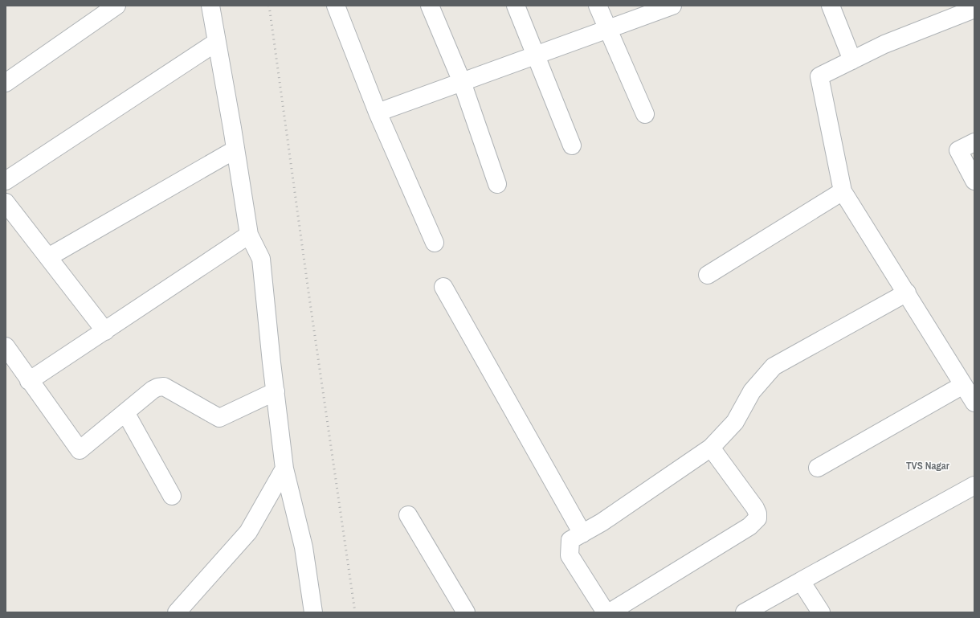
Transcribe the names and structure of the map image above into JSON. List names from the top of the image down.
{
  "districts": ["TVS Nagar"]
}
